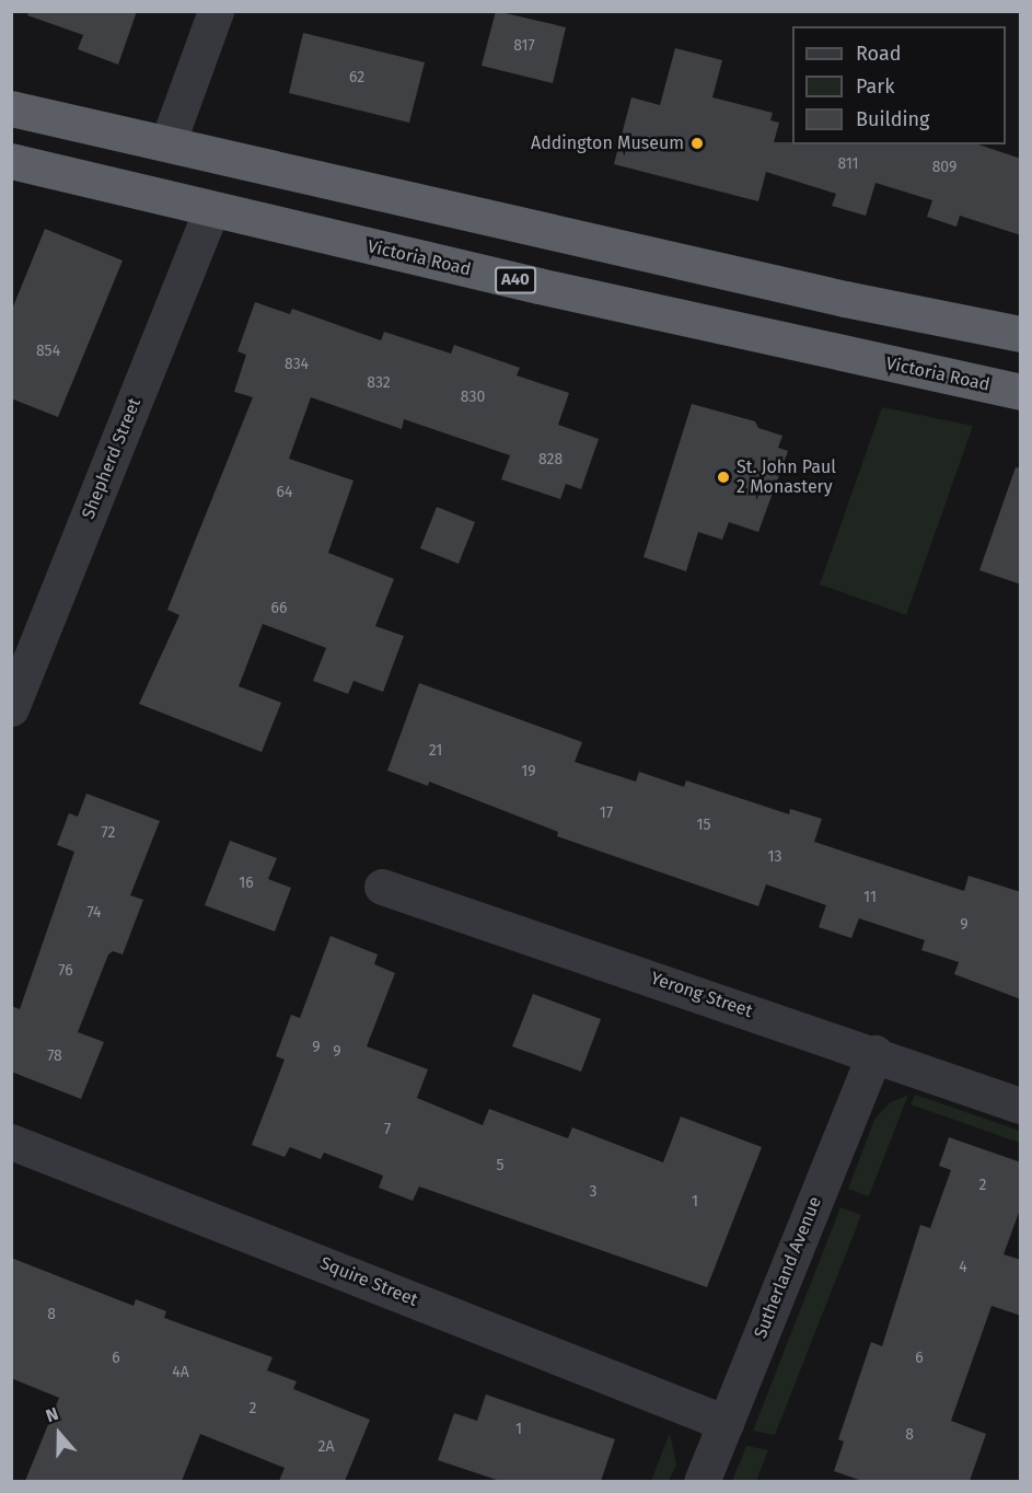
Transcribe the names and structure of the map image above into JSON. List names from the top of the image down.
{
  "streets": {
    "highway": ["Victoria Road", "A40"],
    "street": [
      "Shepherd Street",
      "Yerong Street",
      "Sutherland Avenue",
      "Squire Street"
    ]
  },
  "crossings": [
    ["Victoria Road", "Shepherd Street"],
    ["Yerong Street", "Sutherland Avenue"],
    ["Sutherland Avenue", "Squire Street"]
  ],
  "places": ["Addington Museum", "St. John Paul 2 Monastery"],
  "house_numbers": [
    "817",
    "62",
    "811",
    "809",
    "854",
    "834",
    "832",
    "830",
    "828",
    "64",
    "66",
    "21",
    "19",
    "17",
    "15",
    "72",
    "13",
    "16",
    "11",
    "74",
    "9",
    "76",
    "9",
    "9",
    "78",
    "7",
    "5",
    "2",
    "3",
    "1",
    "4",
    "8",
    "6",
    "6",
    "4A",
    "2",
    "1",
    "8",
    "2A"
  ],
  "legend": ["Road", "Park", "Building"],
  "north": "top"
}
